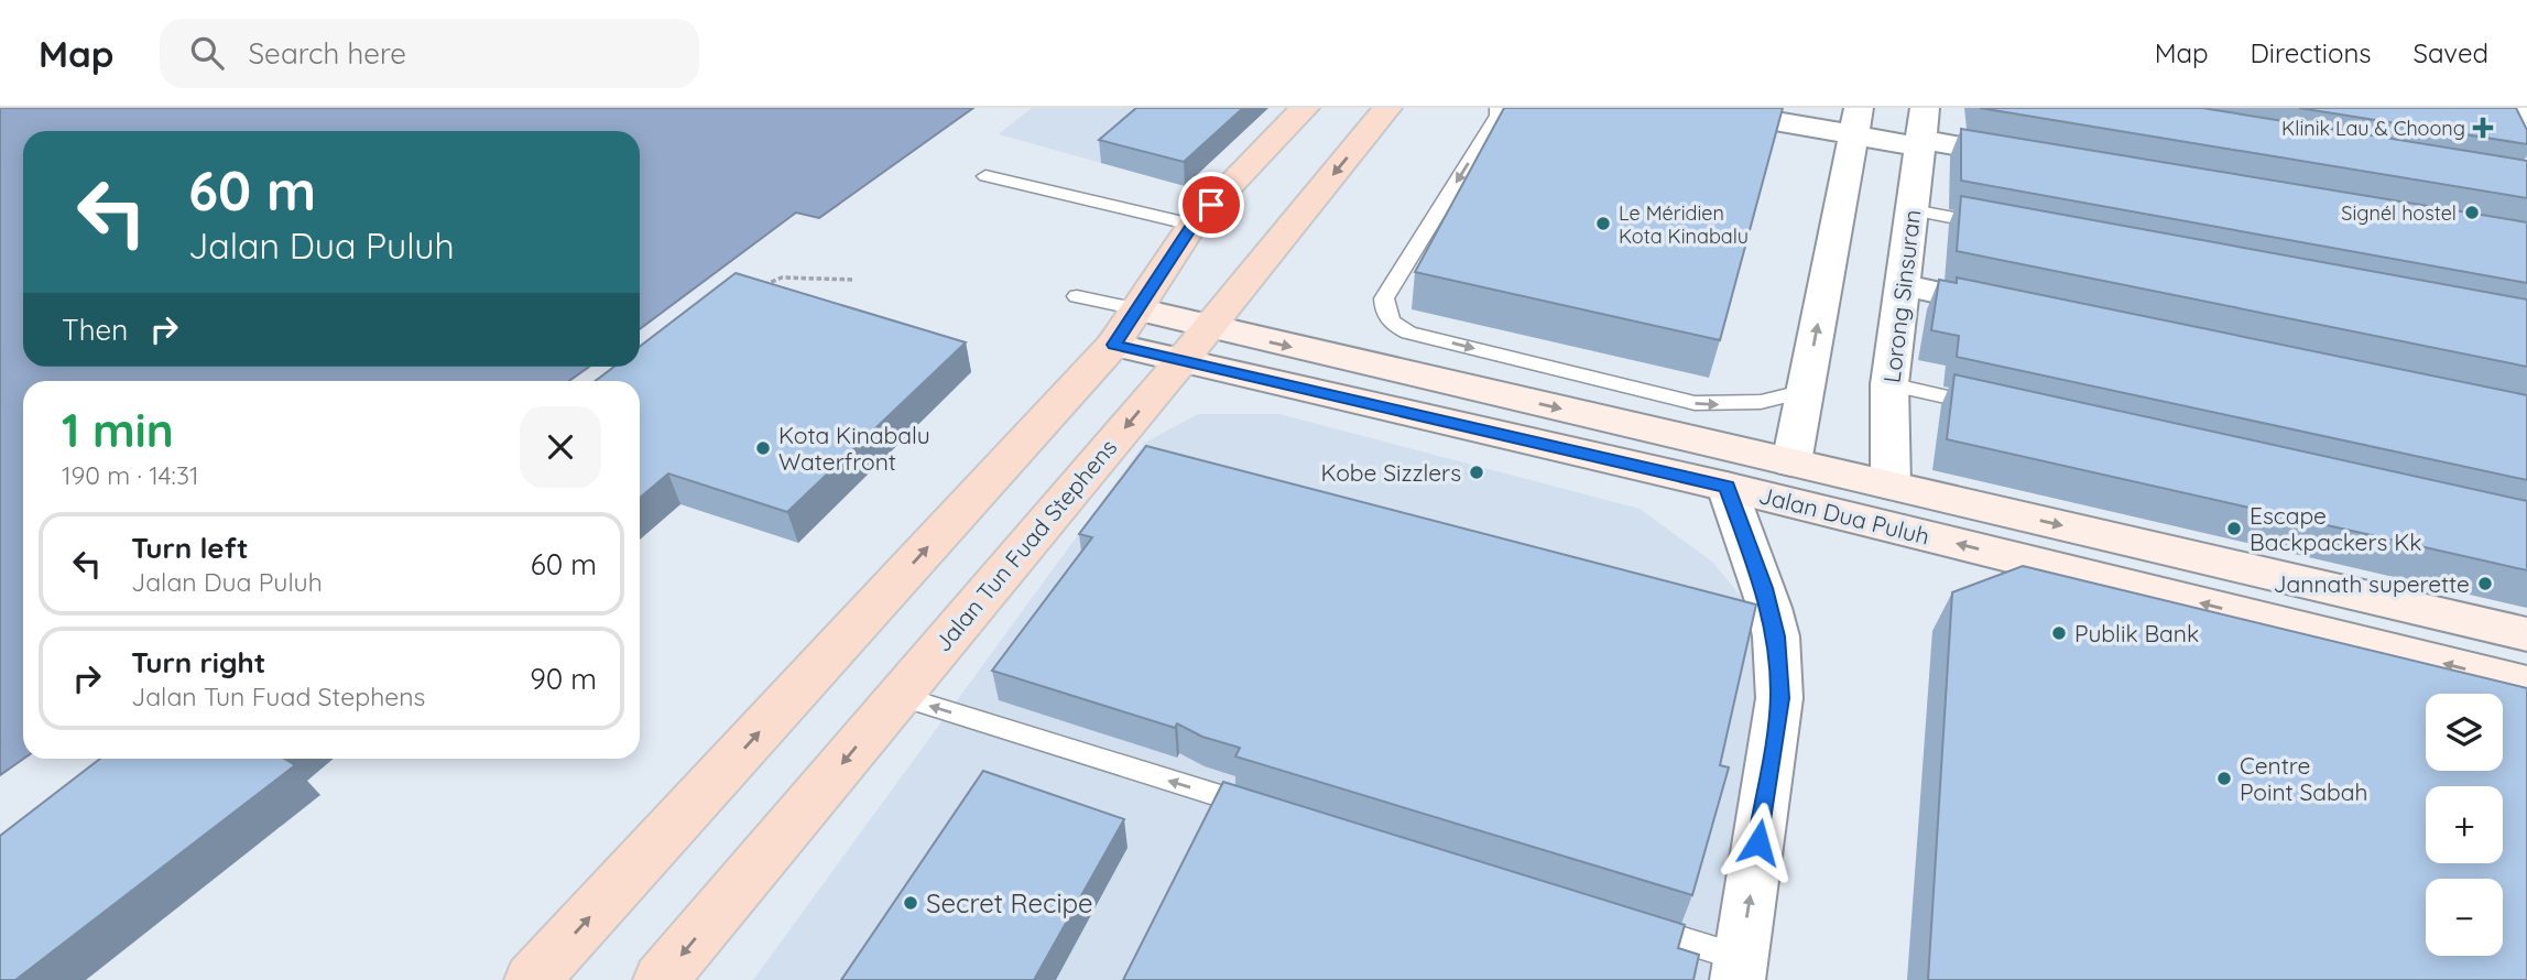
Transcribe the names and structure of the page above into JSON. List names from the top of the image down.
{
  "streets": {
    "main road": ["Jalan Tun Fuad Stephens"],
    "street": ["Lorong Sinsuran", "Jalan Dua Puluh"]
  },
  "crossings": [
    ["Lorong Sinsuran", "Jalan Dua Puluh"],
    ["Jalan Dua Puluh", "Jalan Tun Fuad Stephens"]
  ],
  "places": {
    "health": ["Klinik Lau & Choong"],
    "other": [
      "Signél hostel",
      "Le Méridien Kota Kinabalu",
      "Kota Kinabalu Waterfront",
      "Kobe Sizzlers",
      "Escape Backpackers Kk",
      "Jannath superette",
      "Publik Bank",
      "Centre Point Sabah",
      "Secret Recipe"
    ]
  },
  "page": {
    "header": "Map",
    "search": "Search here",
    "nav": ["Map", "Directions", "Saved"],
    "turn": ["60 m", "Jalan Dua Puluh"],
    "then": "Then",
    "heading": ["1 min", "190 m · 14:31"],
    "list": [
      {
        "name": "Turn left",
        "note": "Jalan Dua Puluh",
        "value": "60 m"
      },
      {
        "name": "Turn right",
        "note": "Jalan Tun Fuad Stephens",
        "value": "90 m"
      }
    ],
    "map_buttons": ["+", "−"]
  }
}
